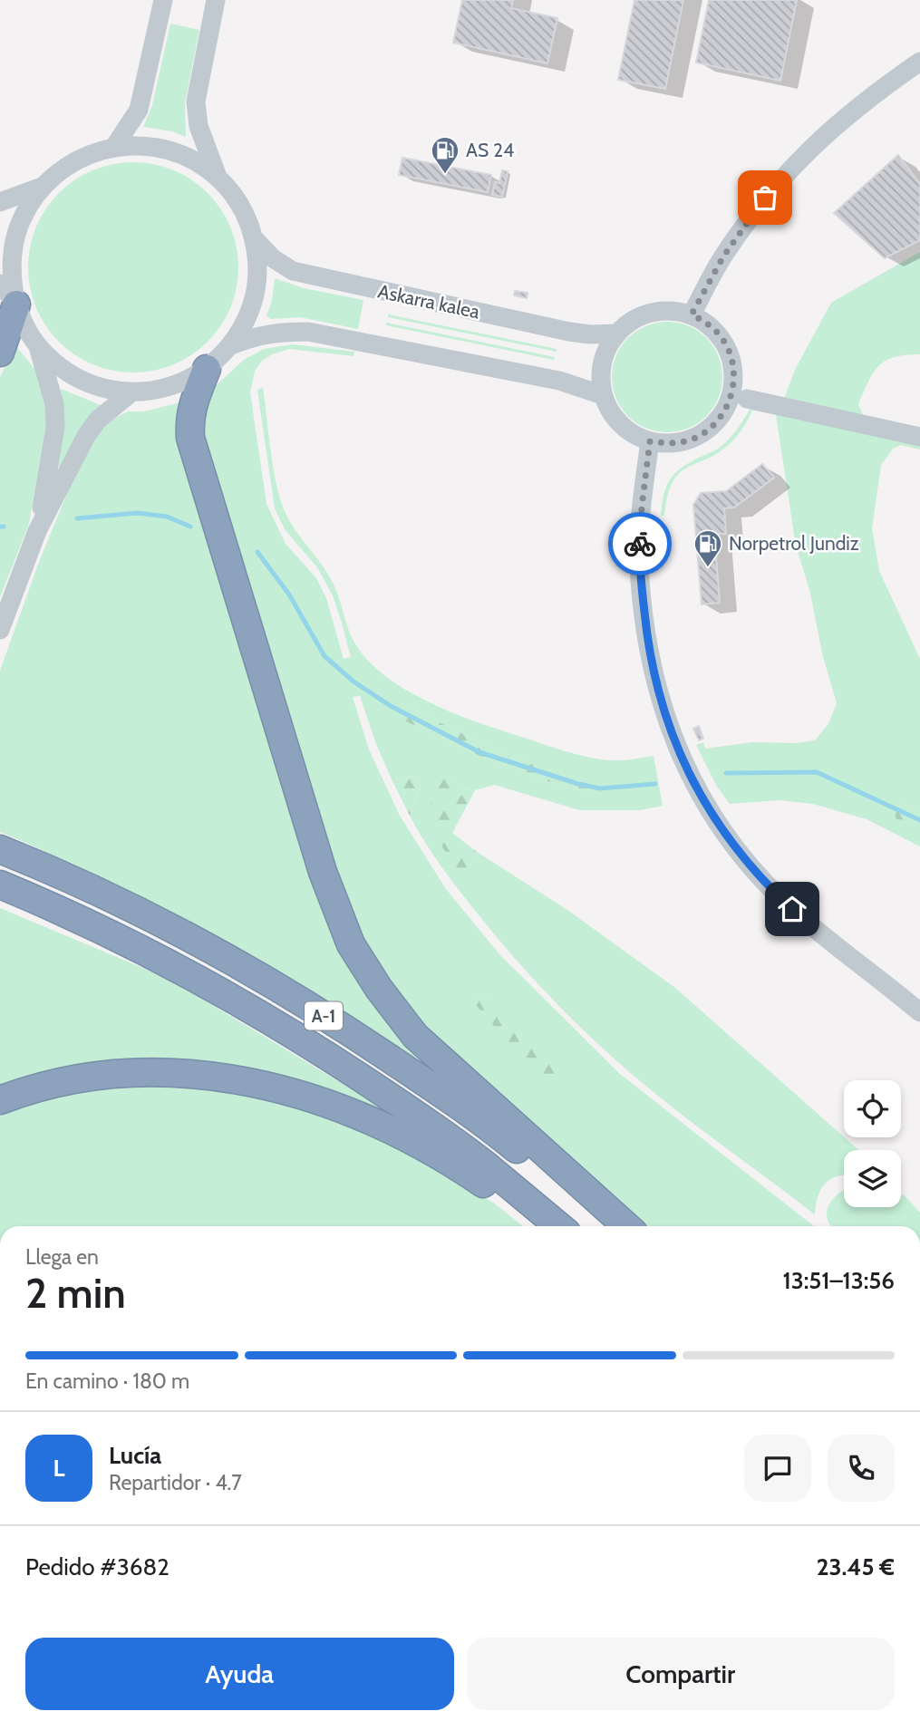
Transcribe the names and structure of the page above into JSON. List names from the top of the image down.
{
  "streets": {
    "highway": ["A-1"],
    "street": ["Askarra kalea"]
  },
  "places": {
    "fuel station": ["AS 24", "Norpetrol Jundiz"]
  },
  "page": {
    "heading": ["2 min", "Llega en", "13:51–13:56"],
    "panel": [
      "Lucía",
      "Repartidor · 4.7",
      "Pedido #3682",
      "23.45 €"
    ],
    "bar": "En camino · 180 m",
    "round": "L",
    "buttons": ["Ayuda", "Compartir"]
  }
}
